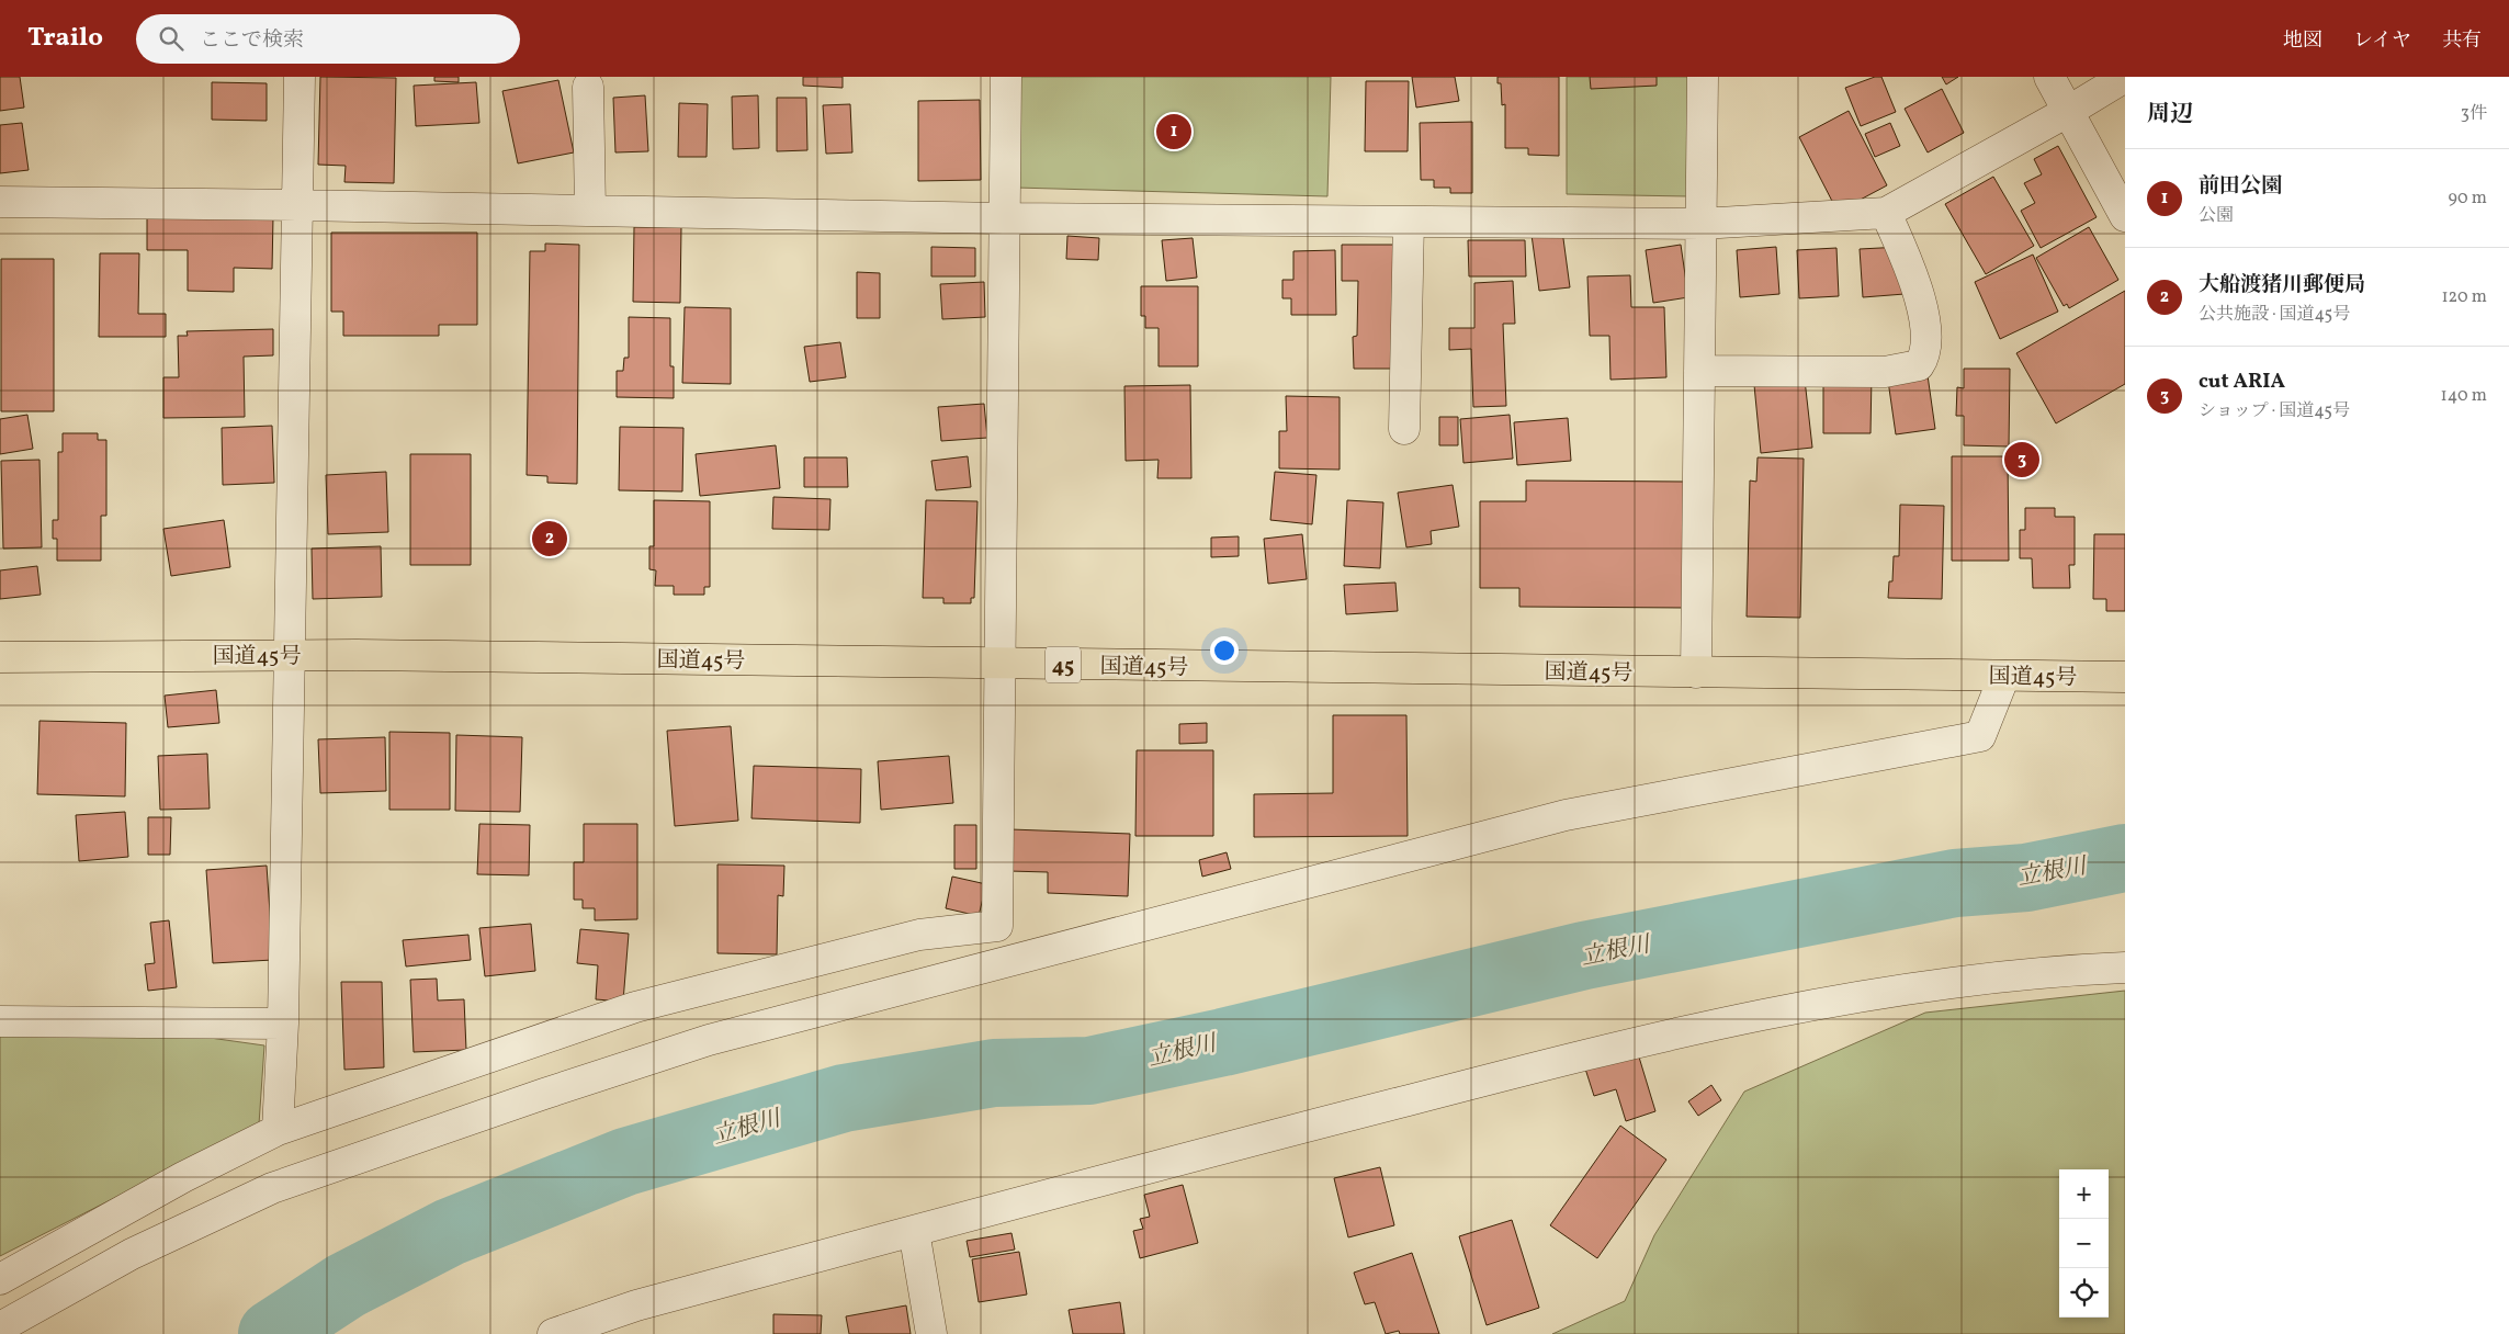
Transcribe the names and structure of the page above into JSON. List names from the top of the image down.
{
  "streets": {
    "highway": ["国道45号", "45"]
  },
  "water": ["立根川"],
  "page": {
    "header": "Trailo",
    "search": "ここで検索",
    "nav": ["地図", "レイヤ", "共有"],
    "heading": ["周辺", "3件"],
    "pins": ["1", "3", "2"],
    "list": [
      {
        "mark": "1",
        "name": "前田公園",
        "note": "公園",
        "value": "90 m"
      },
      {
        "mark": "2",
        "name": "大船渡猪川郵便局",
        "note": "公共施設 · 国道45号",
        "value": "120 m"
      },
      {
        "mark": "3",
        "name": "cut ARIA",
        "note": "ショップ · 国道45号",
        "value": "140 m"
      }
    ],
    "map_buttons": ["+", "−"]
  }
}
